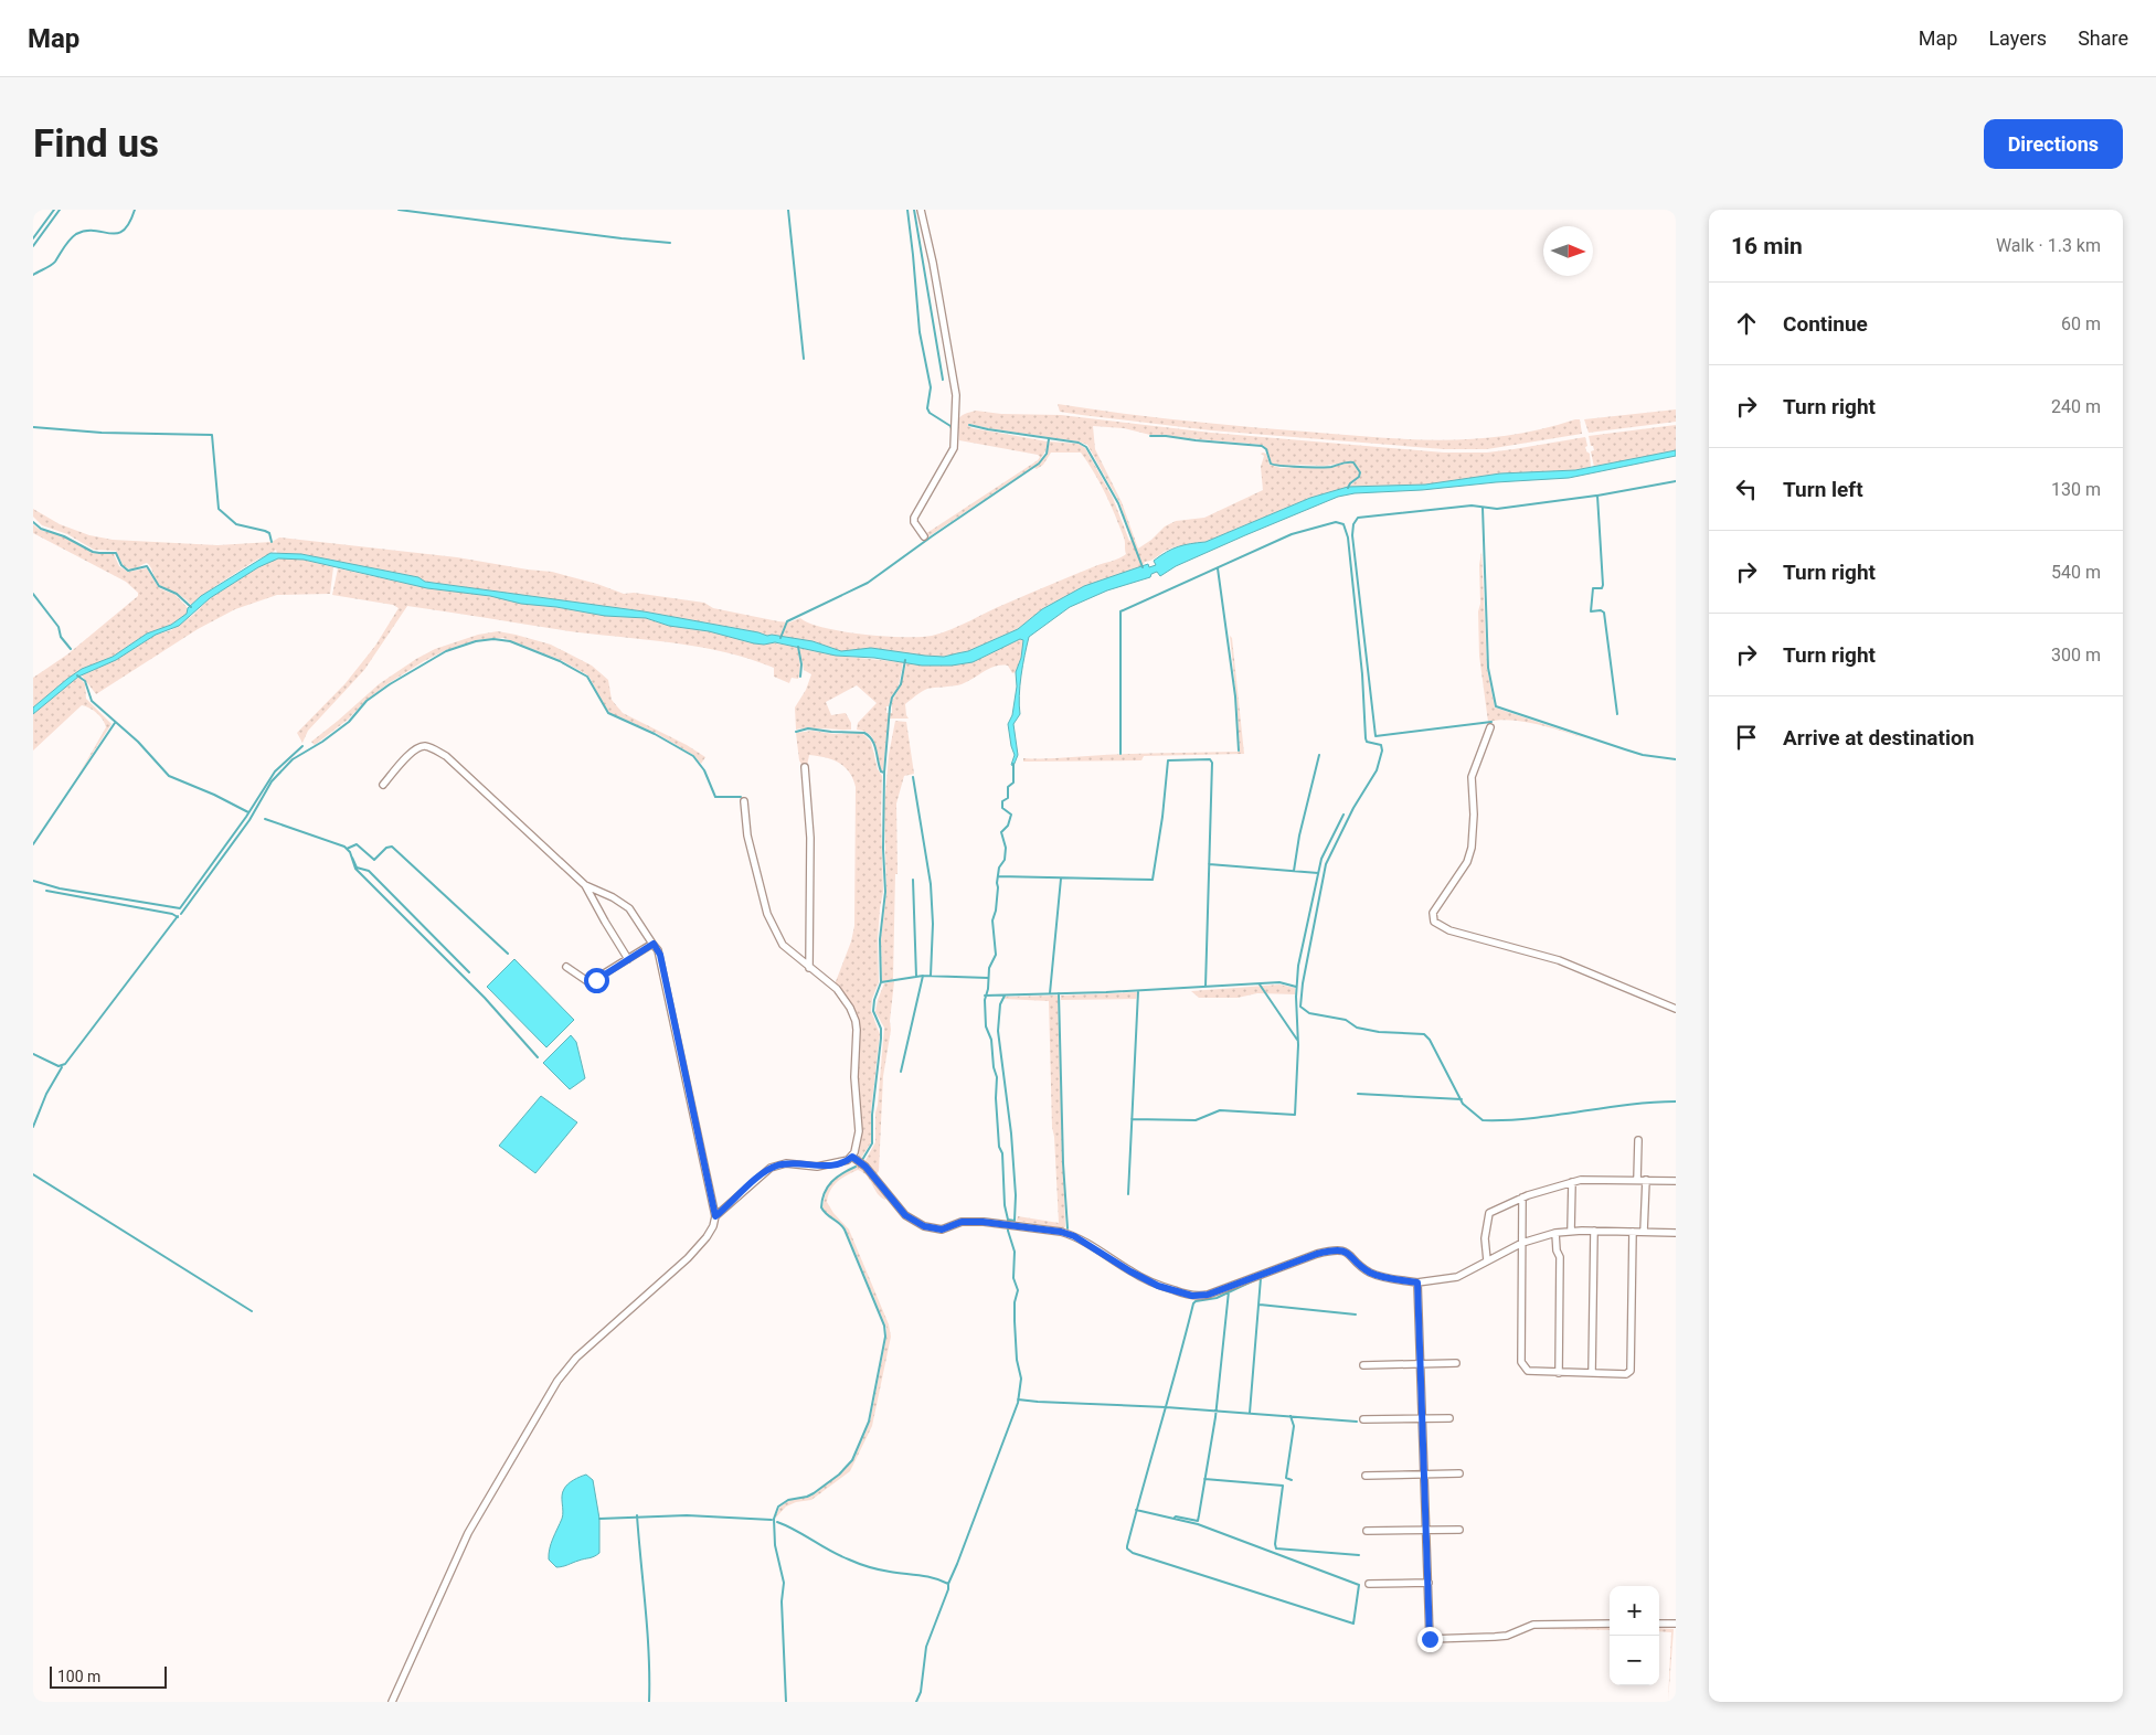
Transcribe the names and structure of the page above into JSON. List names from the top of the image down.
{
  "scale_bar": "100 m",
  "north": "right",
  "page": {
    "header": "Map",
    "nav": ["Map", "Layers", "Share"],
    "buttons": "Directions",
    "title": "Find us",
    "heading": ["16 min", "Walk · 1.3 km"],
    "list": [
      ["Continue", "60 m"],
      ["Turn right", "240 m"],
      ["Turn left", "130 m"],
      ["Turn right", "540 m"],
      ["Turn right", "300 m"],
      "Arrive at destination"
    ],
    "map_buttons": ["+", "−"],
    "scale": "100 m"
  }
}
